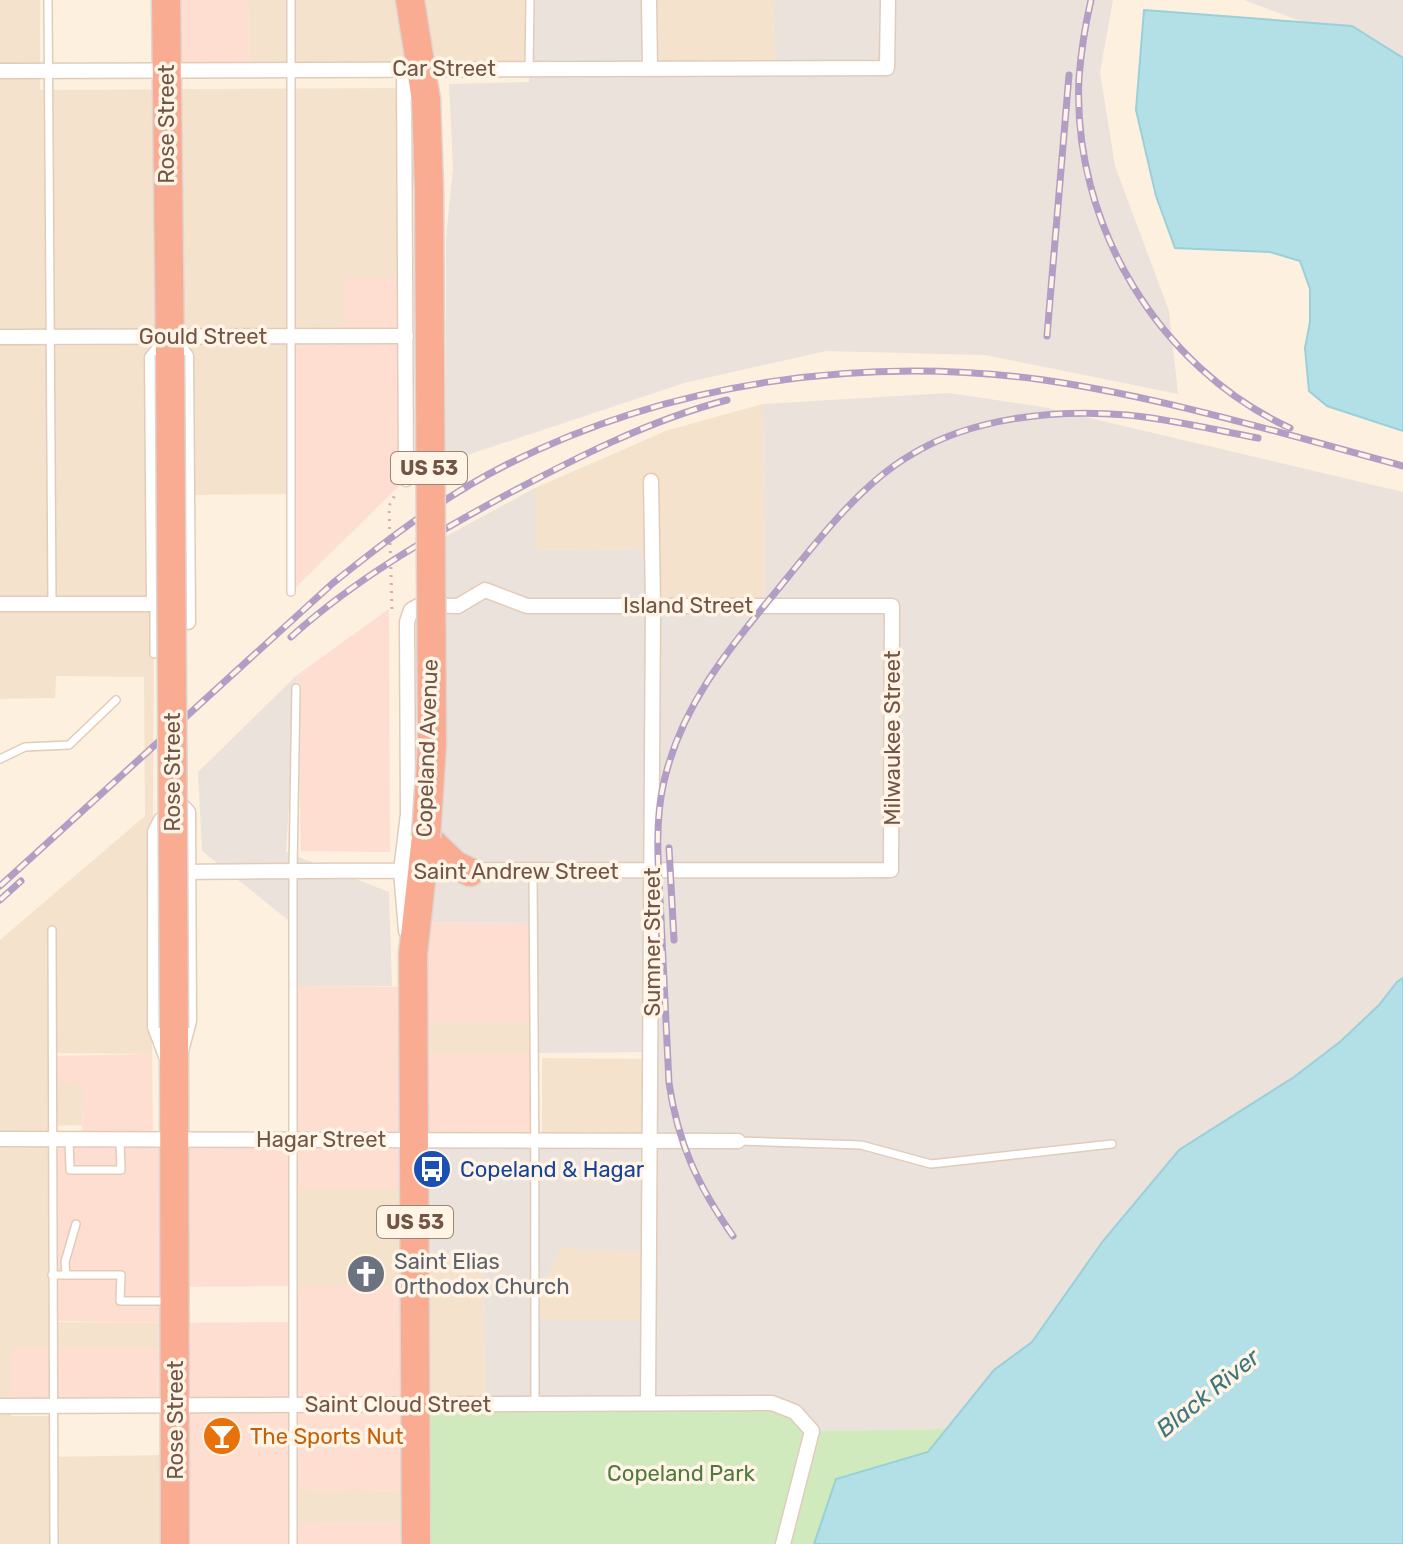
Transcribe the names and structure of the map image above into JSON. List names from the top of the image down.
{
  "streets": {
    "highway": ["Rose Street", "US 53", "Copeland Avenue"],
    "street": [
      "Car Street",
      "Gould Street",
      "Island Street",
      "Milwaukee Street",
      "Saint Andrew Street",
      "Sumner Street",
      "Hagar Street",
      "Saint Cloud Street"
    ]
  },
  "crossings": [
    ["Car Street", "Rose Street"],
    ["Car Street", "Copeland Avenue"],
    ["Rose Street", "Gould Street"],
    ["Rose Street", "Hagar Street"],
    ["Rose Street", "Saint Cloud Street"],
    ["Island Street", "Milwaukee Street"],
    ["Island Street", "Copeland Avenue"],
    ["Island Street", "Saint Andrew Street"],
    ["Island Street", "Sumner Street"],
    ["Milwaukee Street", "Saint Andrew Street"],
    ["Copeland Avenue", "Saint Andrew Street"],
    ["Copeland Avenue", "Hagar Street"],
    ["Copeland Avenue", "Saint Cloud Street"],
    ["Saint Andrew Street", "Sumner Street"],
    ["Sumner Street", "Hagar Street"],
    ["Sumner Street", "Saint Cloud Street"]
  ],
  "water": ["Black River"],
  "parks": ["Copeland Park"],
  "places": {
    "bus stop": ["Copeland & Hagar"],
    "church": ["Saint Elias Orthodox Church"],
    "bar": ["The Sports Nut"]
  }
}
